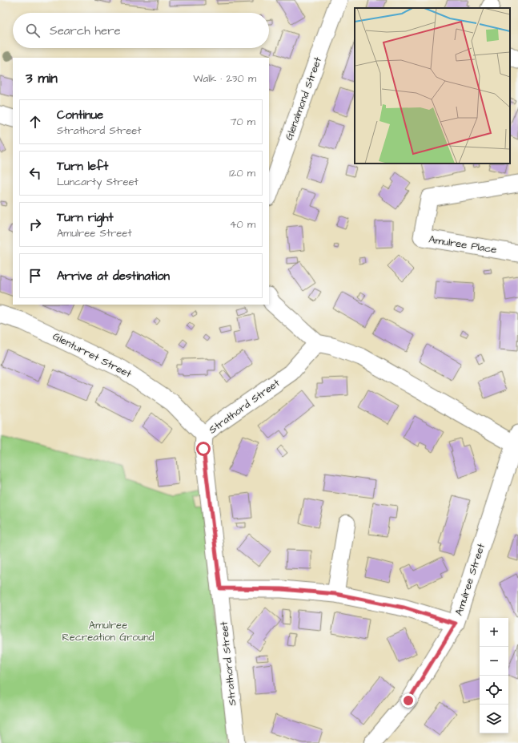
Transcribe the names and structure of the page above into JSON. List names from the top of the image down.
{
  "streets": {
    "street": [
      "Glenalmond Street",
      "Amulree Place",
      "Glenturret Street",
      "Strathord Street",
      "Amulree Street"
    ]
  },
  "crossings": [
    ["Glenturret Street", "Strathord Street"]
  ],
  "parks": ["Amulree Recreation Ground"],
  "page": {
    "search": "Search here",
    "heading": ["3 min", "Walk · 230 m"],
    "list": [
      ["Continue", "Strathord Street", "70 m"],
      ["Turn left", "Luncarty Street", "120 m"],
      ["Turn right", "Amulree Street", "40 m"],
      "Arrive at destination"
    ],
    "map_buttons": ["+", "−"]
  }
}
